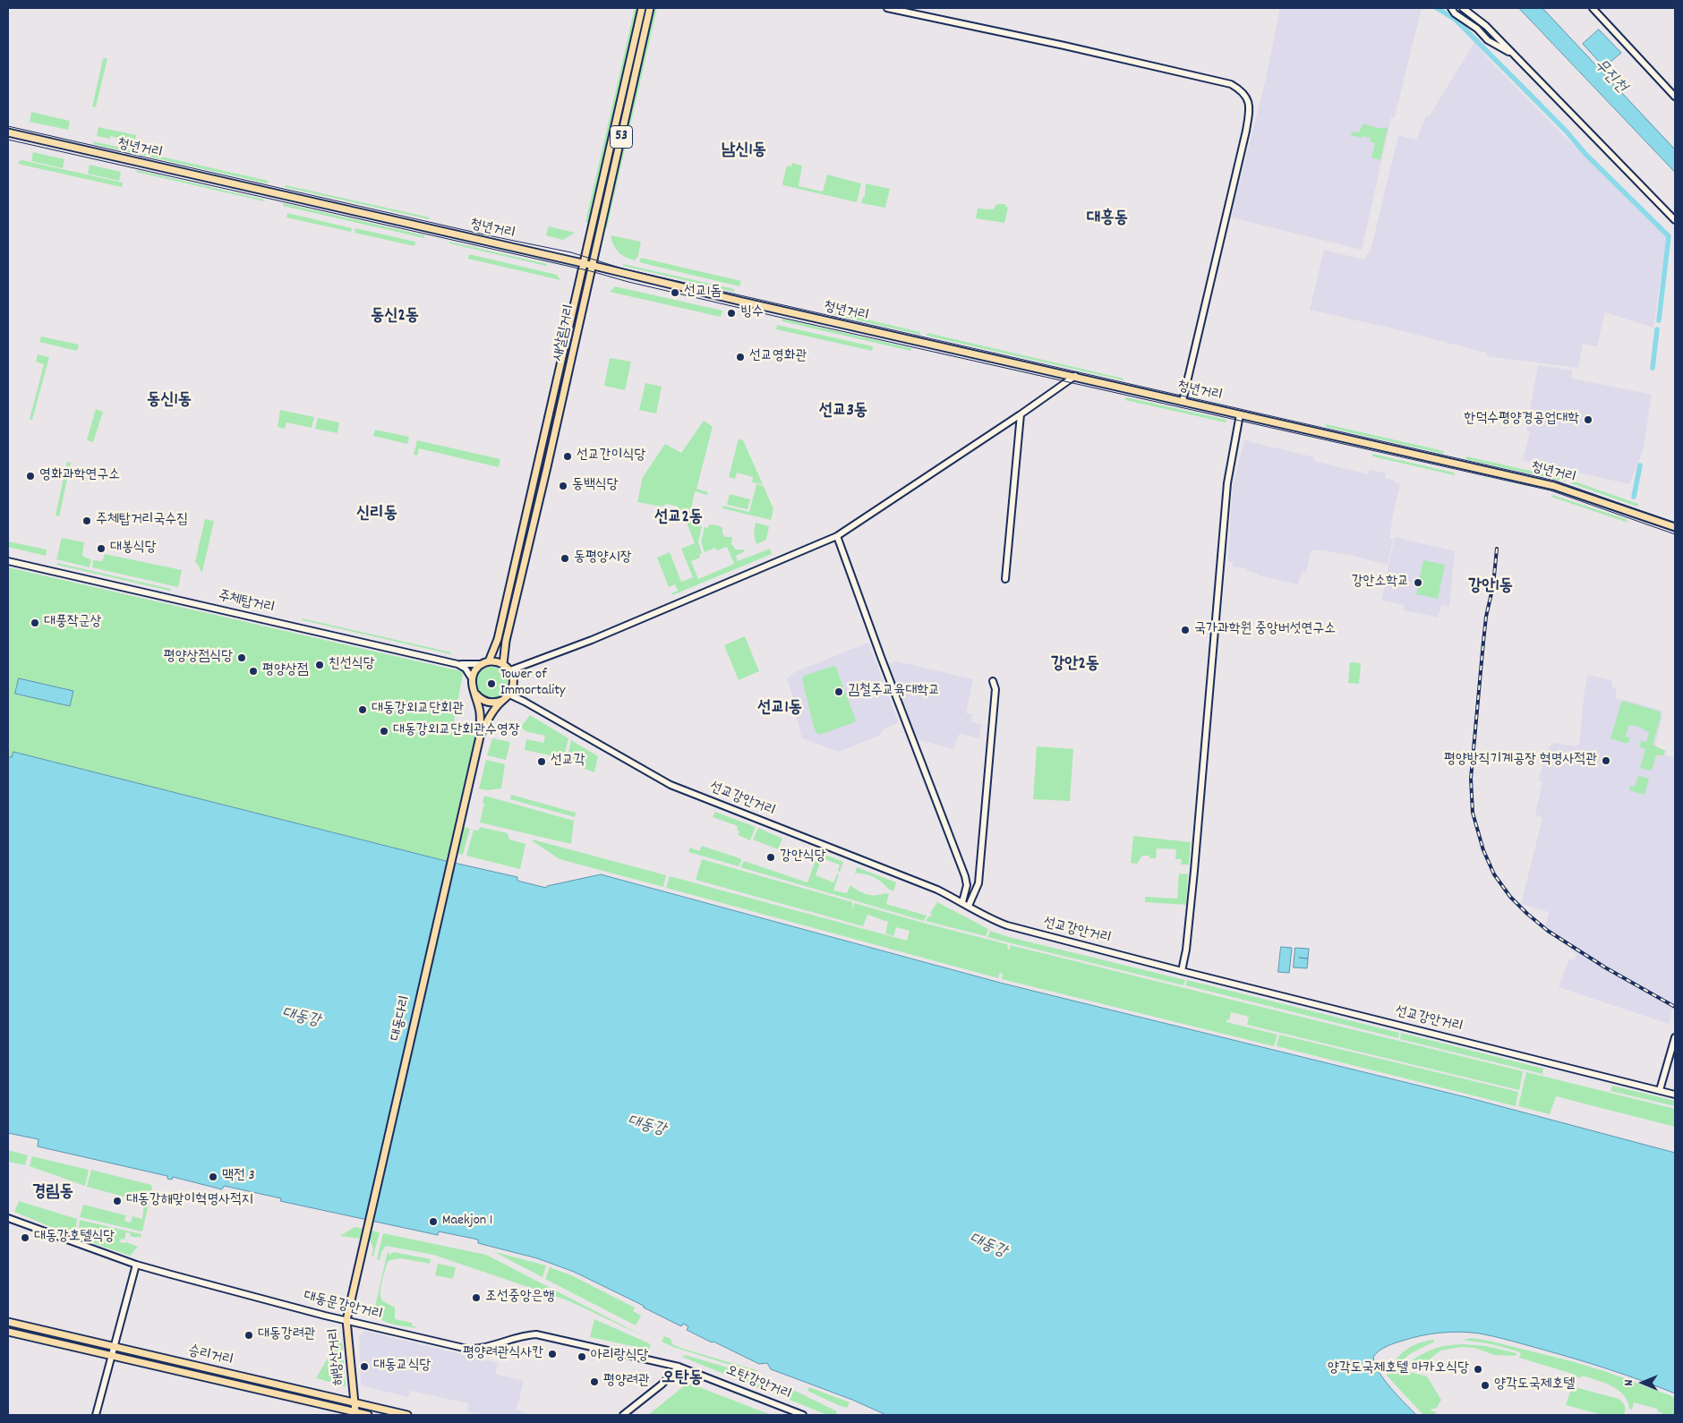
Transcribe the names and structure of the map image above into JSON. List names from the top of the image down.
{
  "streets": {
    "main road": [
      "53",
      "청년거리",
      "새살림거리",
      "대동다리",
      "승리거리",
      "해방산거리"
    ],
    "street": [
      "주체탑거리",
      "선교강안거리",
      "대동문강안거리",
      "오탄강안거리"
    ]
  },
  "crossings": [
    ["청년거리", "새살림거리"],
    ["새살림거리", "주체탑거리"],
    ["새살림거리", "선교강안거리"],
    ["주체탑거리", "선교강안거리"],
    ["대동다리", "해방산거리"],
    ["대동문강안거리", "해방산거리"],
    ["대동문강안거리", "오탄강안거리"],
    ["승리거리", "해방산거리"]
  ],
  "districts": [
    "남신1동",
    "대흥동",
    "동신2동",
    "동신1동",
    "선교3동",
    "신리동",
    "선교2동",
    "강안1동",
    "강안2동",
    "선교1동",
    "경림동",
    "오탄동"
  ],
  "water": ["무진천", "대동강"],
  "places": [
    "선교1돔",
    "빙수",
    "선교영화관",
    "한덕수평양경공업대학",
    "선교간이식당",
    "영화과학연구소",
    "동백식당",
    "주체탑거리국수집",
    "대봉식당",
    "동평양시장",
    "강안소학교",
    "대풍작군상",
    "국가과학원 중앙버섯연구소",
    "평양상점식당",
    "친선식당",
    "평양상점",
    "Tower of Immortality",
    "김철주교육대학교",
    "대동강외교단회관",
    "대동강외교단회관수영장",
    "평양방직기계공장 혁명사적관",
    "선교각",
    "강안식당",
    "맥전 3",
    "대동강해맞이혁명사적지",
    "Maekjon 1",
    "대동강호텔식당",
    "조선중앙은행",
    "대동강려관",
    "평양려관식사칸",
    "아리랑식당",
    "대동교식당",
    "양각도국제호텔 마카오식당",
    "평양려관",
    "양각도국제호텔"
  ],
  "north": "left"
}
